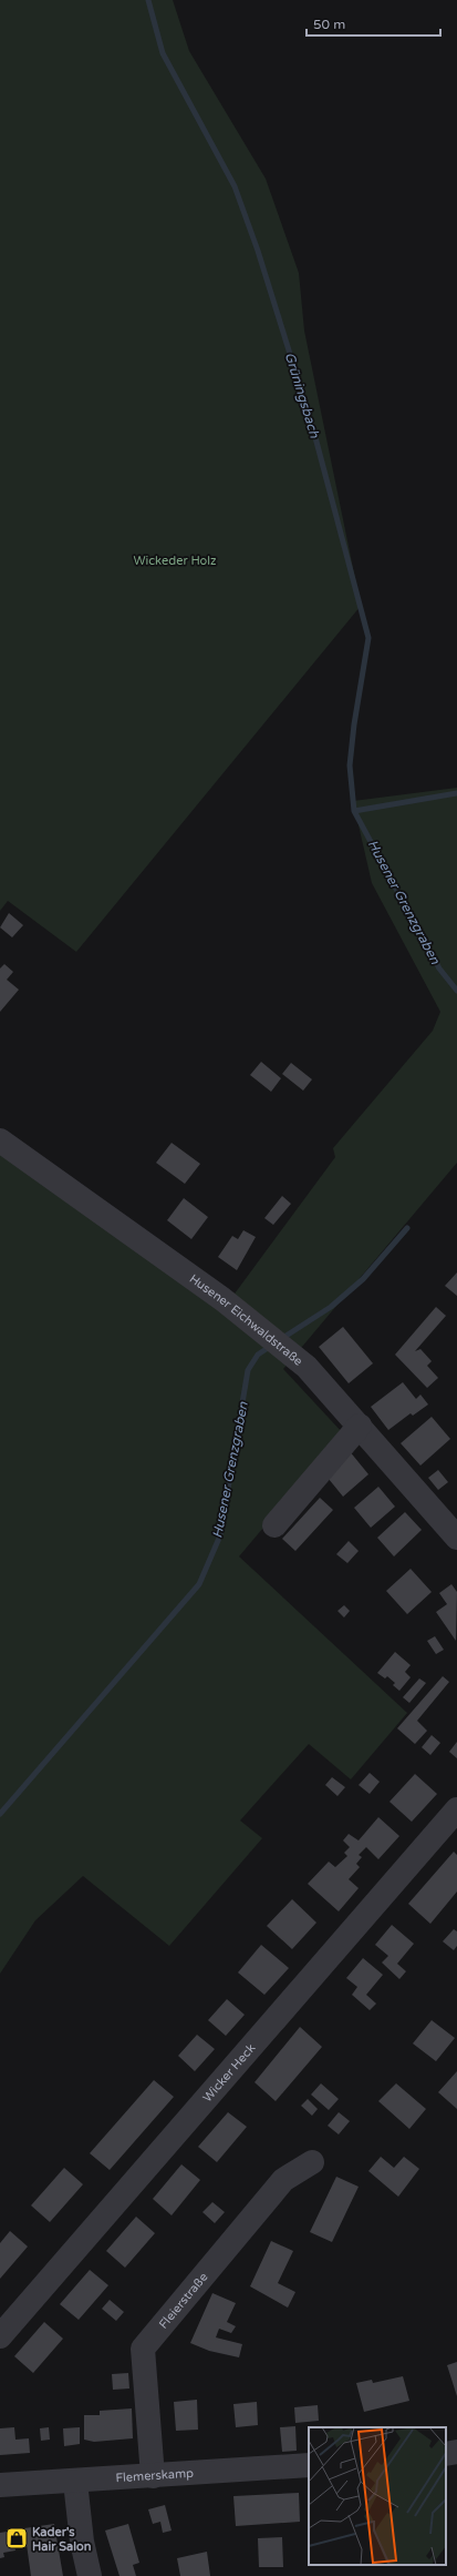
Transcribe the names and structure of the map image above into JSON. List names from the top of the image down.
{
  "streets": {
    "street": [
      "Husener Eichwaldstraße",
      "Wicker Heck",
      "Fleierstraße",
      "Flemerskamp"
    ]
  },
  "crossings": [
    ["Fleierstraße", "Flemerskamp"]
  ],
  "water": ["Grüningsbach", "Husener Grenzgraben"],
  "parks": ["Wickeder Holz"],
  "places": {
    "shop": ["Kader's Hair Salon"]
  },
  "scale_bar": "50 m"
}
